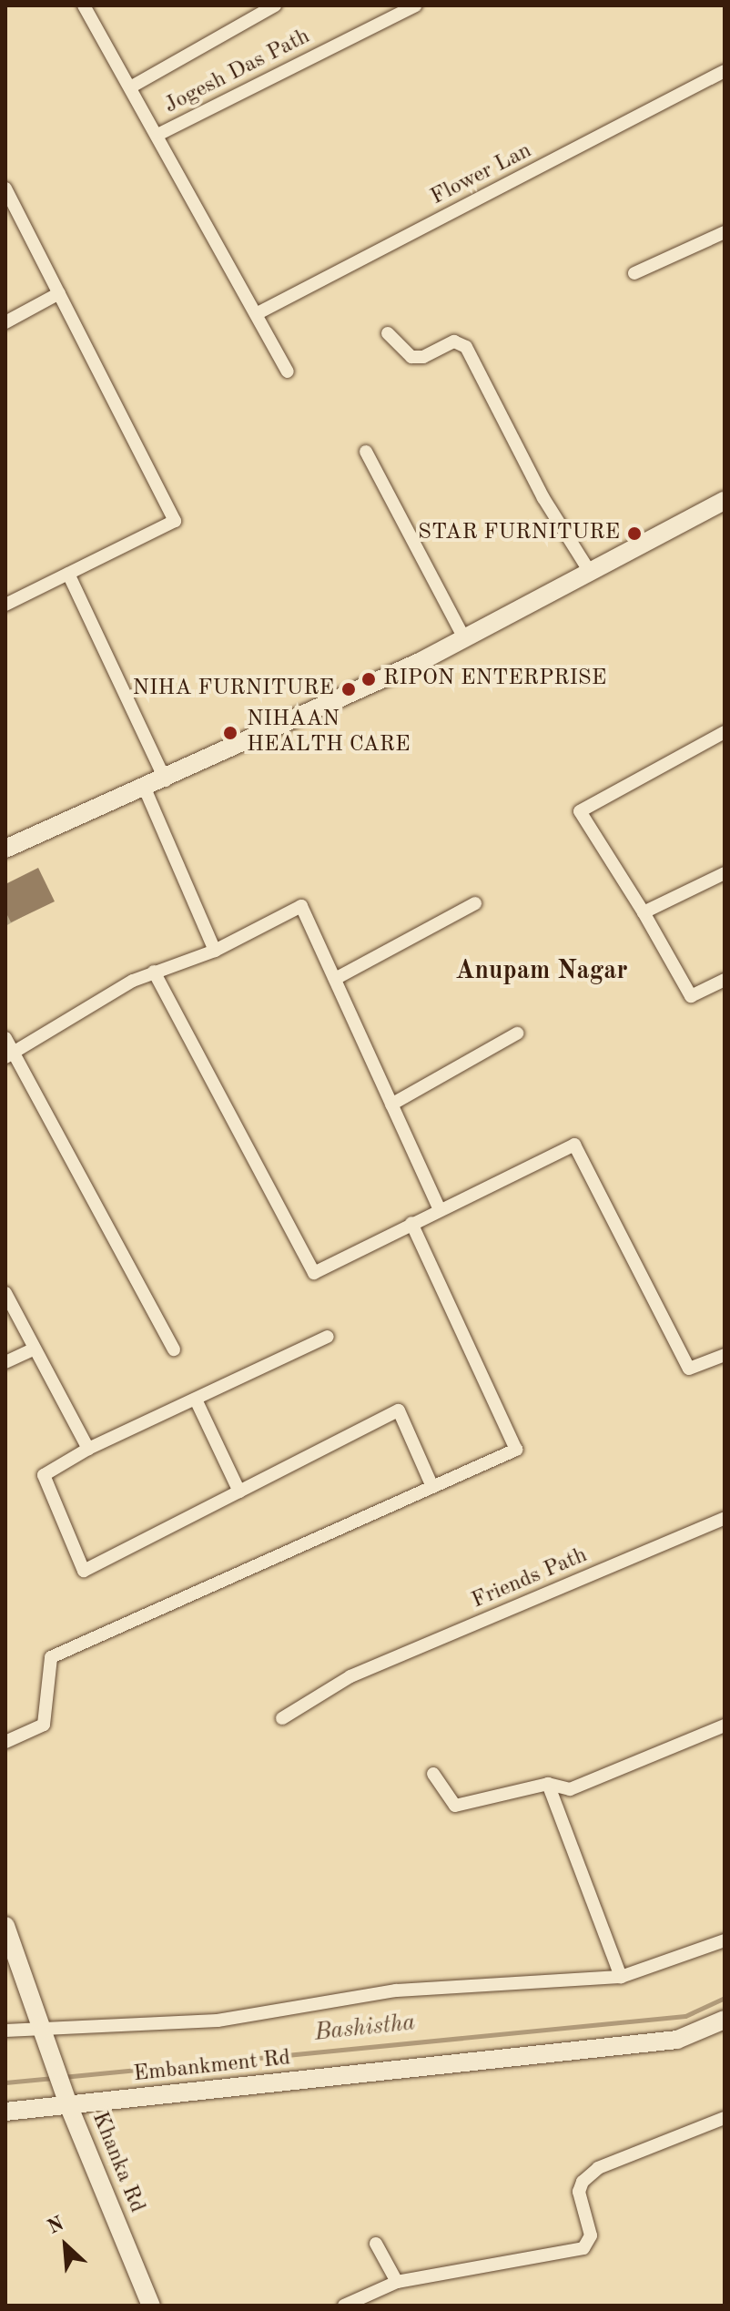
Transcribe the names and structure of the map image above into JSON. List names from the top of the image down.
{
  "streets": {
    "street": [
      "Jogesh Das Path",
      "Flower Lan",
      "Friends Path",
      "Embankment Rd",
      "Khanka Rd"
    ]
  },
  "crossings": [
    ["Embankment Rd", "Khanka Rd"]
  ],
  "districts": ["Anupam Nagar"],
  "water": ["Bashistha"],
  "places": [
    "STAR FURNITURE",
    "RIPON ENTERPRISE",
    "NIHA FURNITURE",
    "NIHAAN HEALTH CARE"
  ],
  "north": "top left"
}
